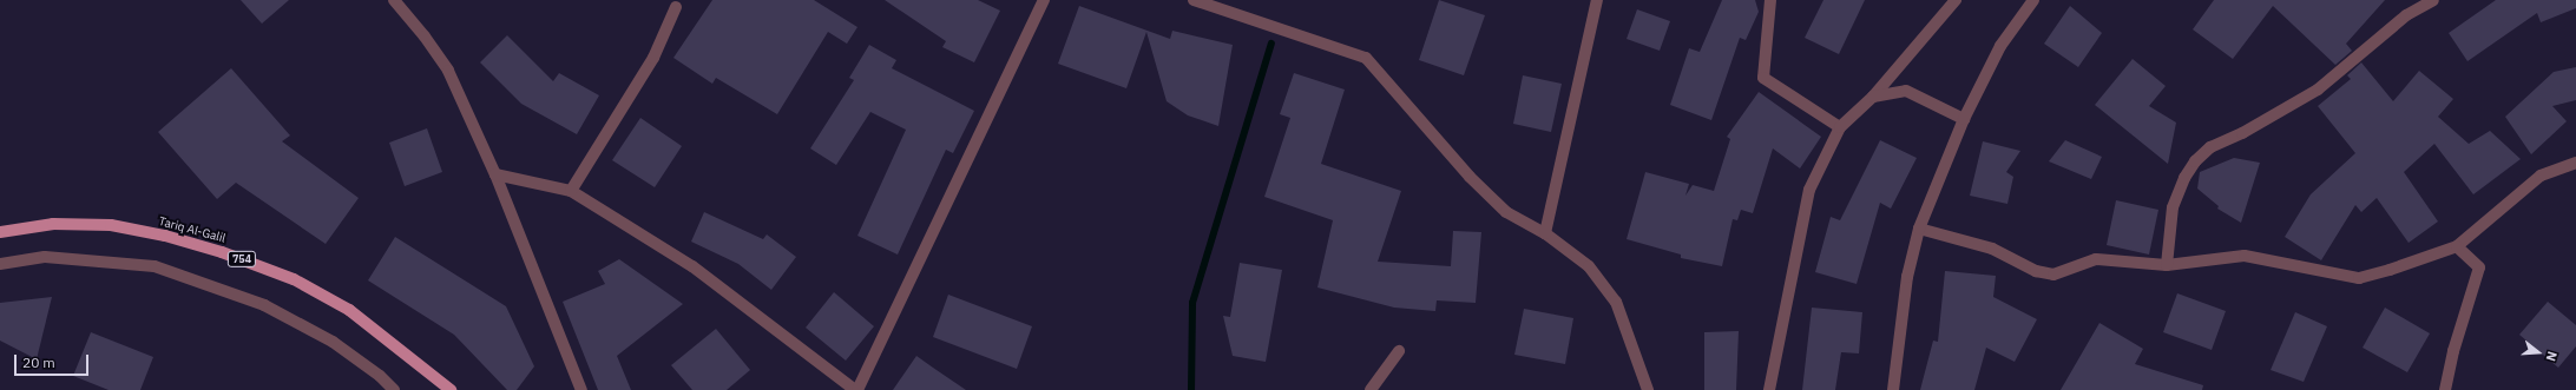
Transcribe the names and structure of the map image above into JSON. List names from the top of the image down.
{
  "streets": {
    "main road": ["Tariq Al-Galil", "754"]
  },
  "scale_bar": "20 m",
  "north": "right"
}
